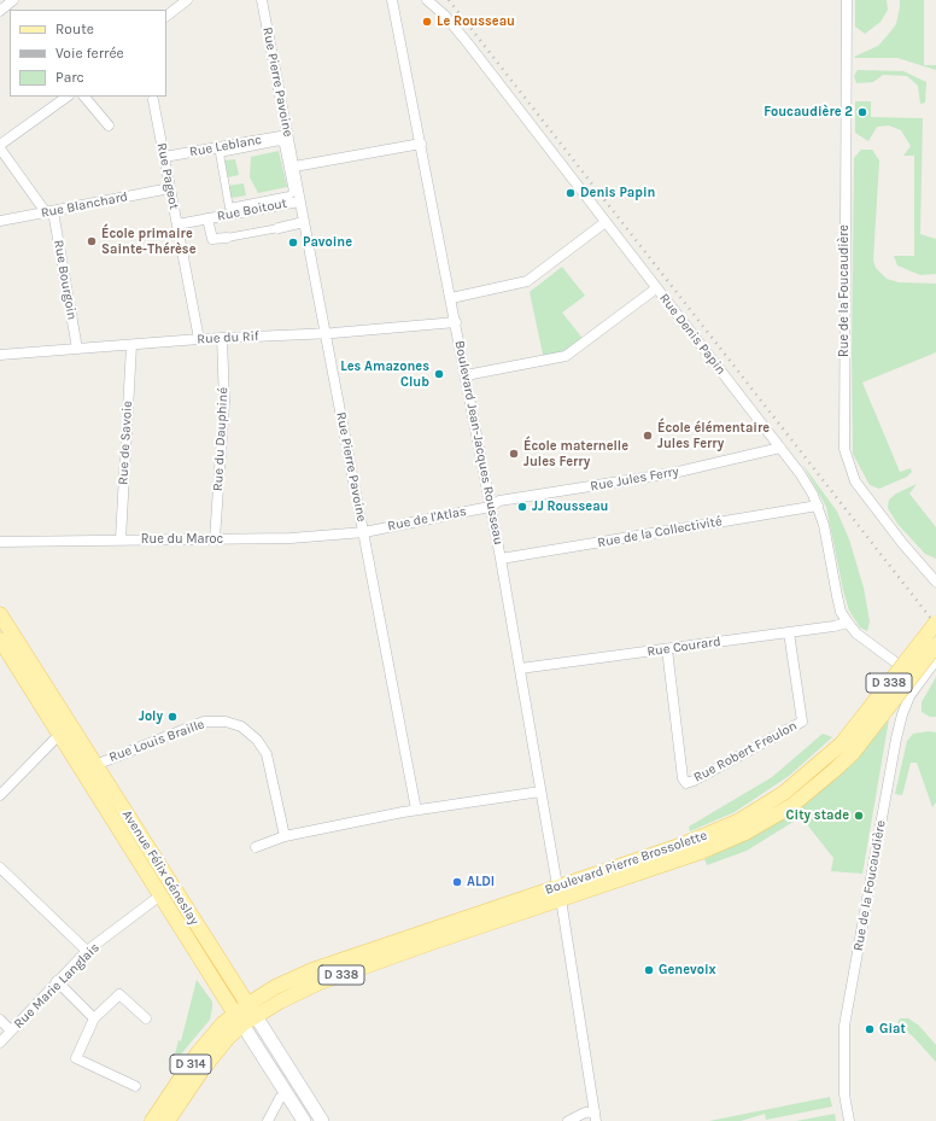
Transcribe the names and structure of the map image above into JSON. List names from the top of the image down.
{
  "streets": {
    "main road": [
      "D 338",
      "Boulevard Pierre Brossolette",
      "Avenue Félix Géneslay",
      "D 314"
    ],
    "street": [
      "Rue Pierre Pavoine",
      "Rue Leblanc",
      "Rue Pageot",
      "Rue Blanchard",
      "Rue Boitout",
      "Rue Bourgoin",
      "Rue de la Foucaudière",
      "Rue Denis Papin",
      "Rue du Rif",
      "Rue du Dauphiné",
      "Rue de Savoie",
      "Boulevard Jean-Jacques Rousseau",
      "Rue Jules Ferry",
      "Rue de l'Atlas",
      "Rue de la Collectivité",
      "Rue du Maroc",
      "Rue Courard",
      "Rue Louis Braille",
      "Rue Robert Freulon",
      "Rue Marie Langlais"
    ]
  },
  "crossings": [
    ["Rue Pierre Pavoine", "Rue Leblanc"],
    ["Rue Pierre Pavoine", "Rue Boitout"],
    ["Rue Pierre Pavoine", "Rue du Rif"],
    ["Rue Pierre Pavoine", "Rue de l'Atlas"],
    ["Rue Pierre Pavoine", "Rue du Maroc"],
    ["Rue Leblanc", "Rue Pageot"],
    ["Rue Pageot", "Rue Blanchard"],
    ["Rue Pageot", "Rue Boitout"],
    ["Rue Pageot", "Rue du Rif"],
    ["Rue Blanchard", "Rue Bourgoin"],
    ["Rue Bourgoin", "Rue du Rif"],
    ["Rue de la Foucaudière", "Rue Denis Papin"],
    ["Rue Denis Papin", "Rue Jules Ferry"],
    ["Rue Denis Papin", "Rue de la Collectivité"],
    ["Rue Denis Papin", "Rue Courard"],
    ["Rue du Rif", "Rue du Dauphiné"],
    ["Rue du Rif", "Rue de Savoie"],
    ["Rue du Rif", "Boulevard Jean-Jacques Rousseau"],
    ["Rue du Dauphiné", "Rue du Maroc"],
    ["Rue de Savoie", "Rue du Maroc"],
    ["Boulevard Jean-Jacques Rousseau", "Rue Jules Ferry"],
    ["Boulevard Jean-Jacques Rousseau", "Rue de l'Atlas"],
    ["Boulevard Jean-Jacques Rousseau", "Rue de la Collectivité"],
    ["Boulevard Jean-Jacques Rousseau", "Rue Courard"],
    ["Boulevard Jean-Jacques Rousseau", "Boulevard Pierre Brossolette"],
    ["Rue Jules Ferry", "Rue de l'Atlas"],
    ["Rue de l'Atlas", "Rue du Maroc"],
    ["Rue Courard", "Rue Robert Freulon"],
    ["Rue Louis Braille", "Avenue Félix Géneslay"],
    ["Boulevard Pierre Brossolette", "Avenue Félix Géneslay"],
    ["Boulevard Pierre Brossolette", "D 314"],
    ["Avenue Félix Géneslay", "Rue Marie Langlais"],
    ["Avenue Félix Géneslay", "D 314"]
  ],
  "places": [
    "Le Rousseau",
    "Foucaudière 2",
    "Denis Papin",
    "École primaire Sainte-Thérèse",
    "Pavoine",
    "Les Amazones Club",
    "École élémentaire Jules Ferry",
    "École maternelle Jules Ferry",
    "JJ Rousseau",
    "Joly",
    "City stade",
    "ALDI",
    "Genevoix",
    "Giat"
  ],
  "legend": ["Route", "Voie ferrée", "Parc"]
}
